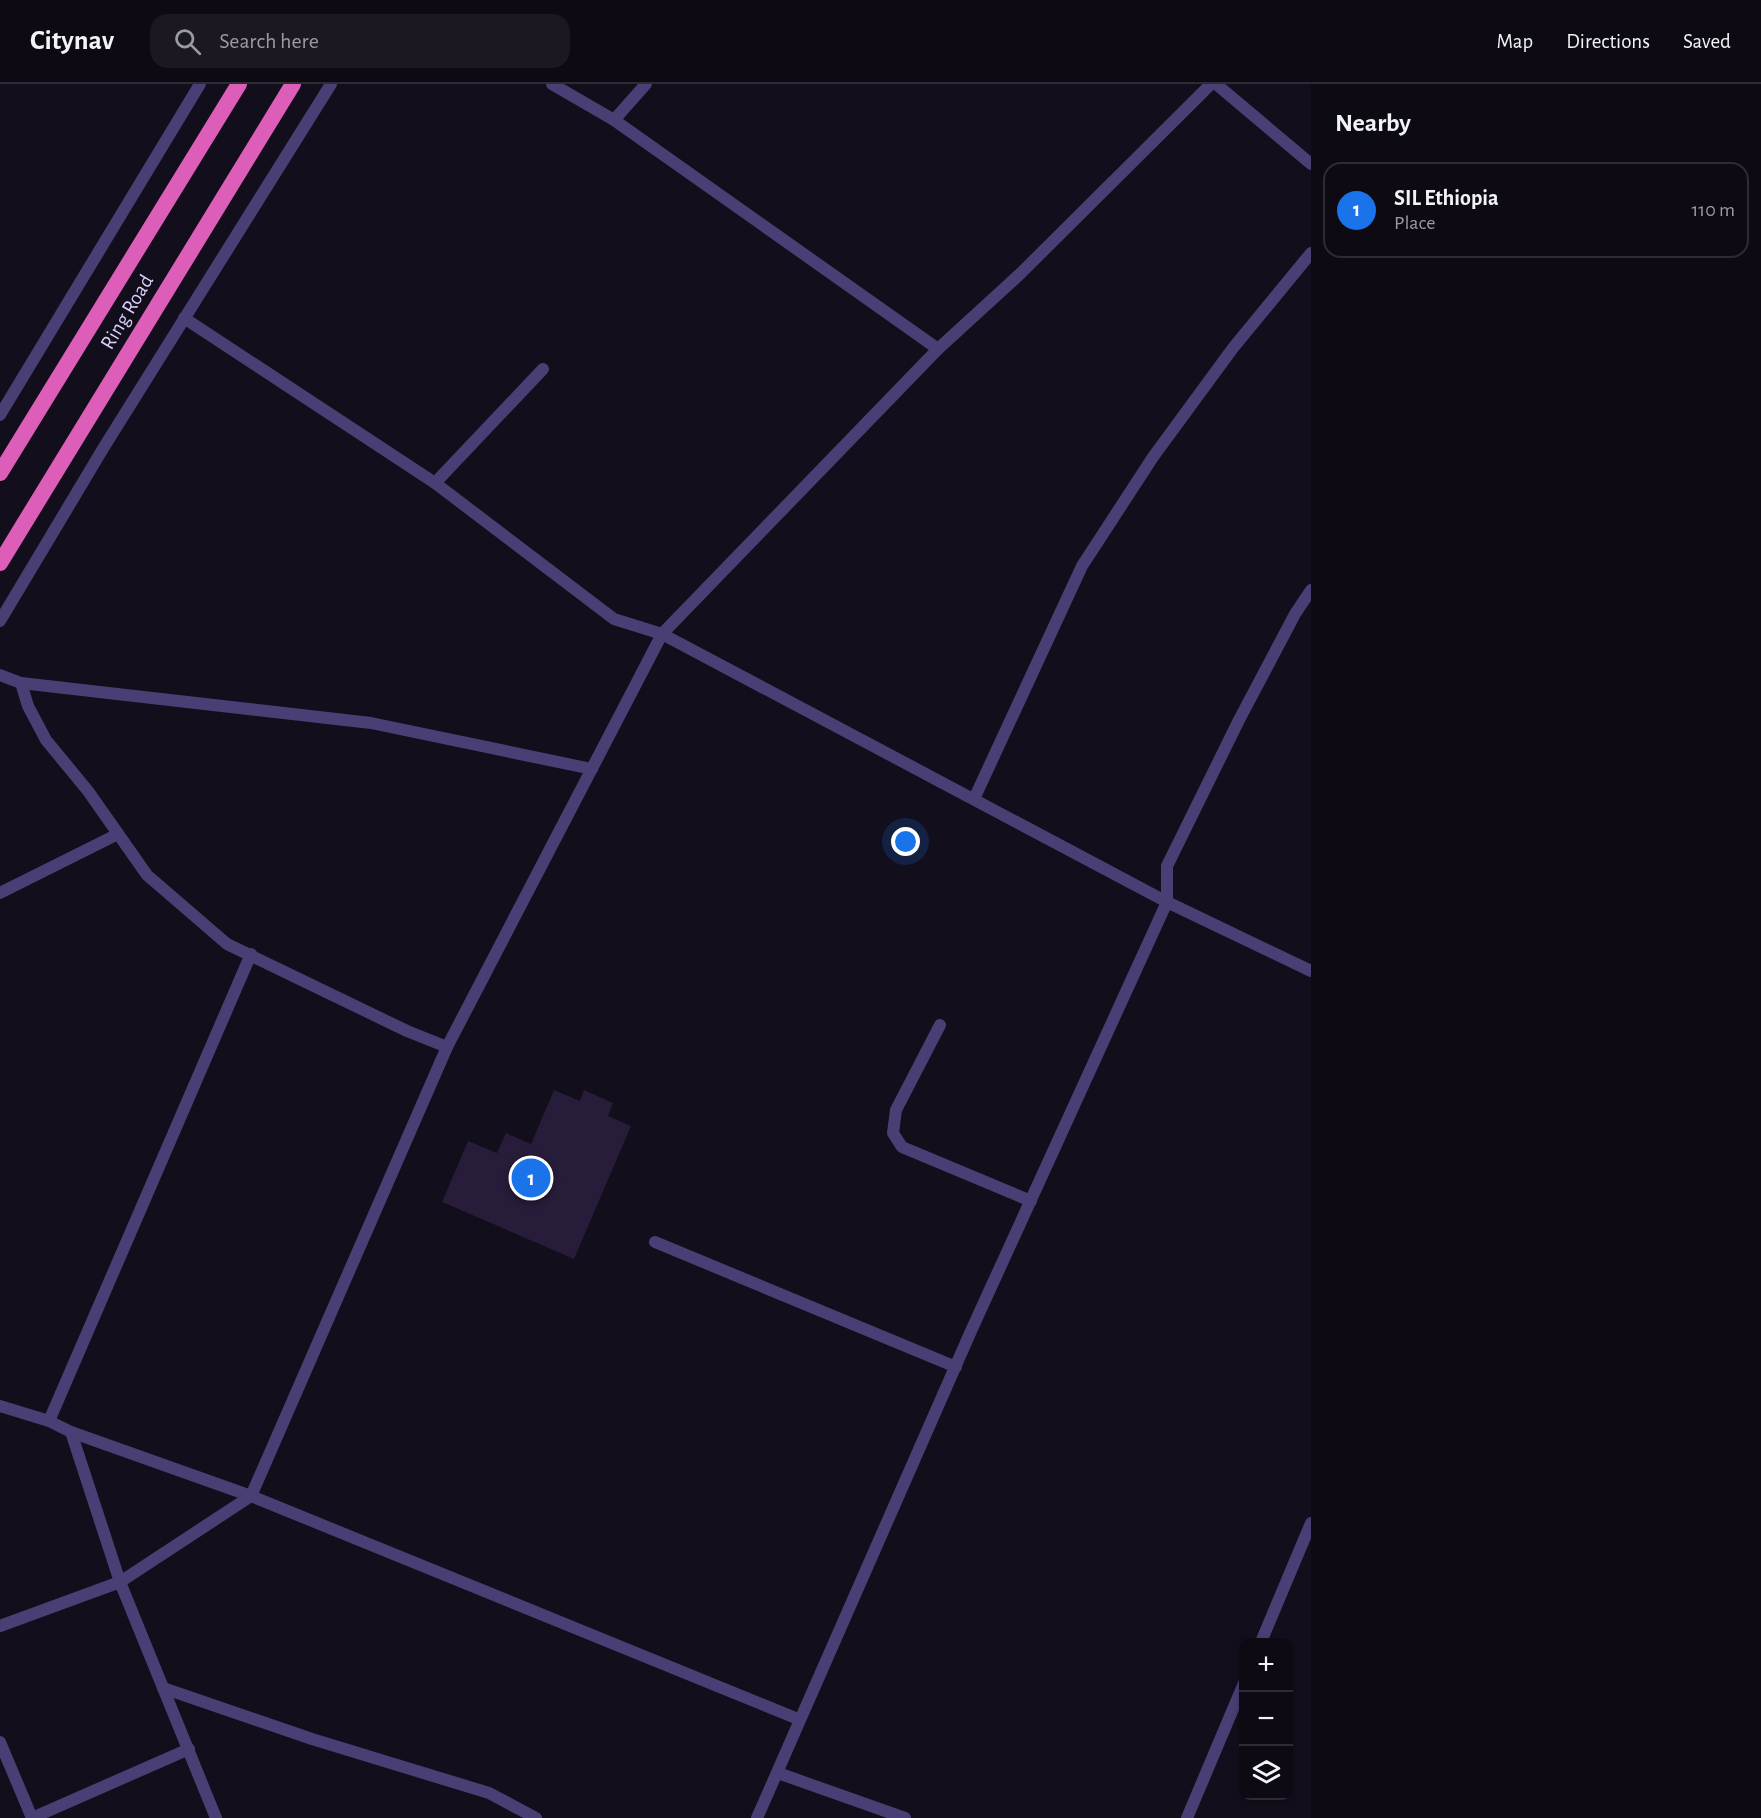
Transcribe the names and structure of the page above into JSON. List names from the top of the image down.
{
  "streets": {
    "highway": ["Ring Road"]
  },
  "page": {
    "header": "Citynav",
    "search": "Search here",
    "nav": ["Map", "Directions", "Saved"],
    "heading": "Nearby",
    "list": [
      {
        "mark": "1",
        "name": "SIL Ethiopia",
        "note": "Place",
        "value": "110 m"
      }
    ],
    "pins": "1",
    "map_buttons": ["+", "−"]
  }
}
